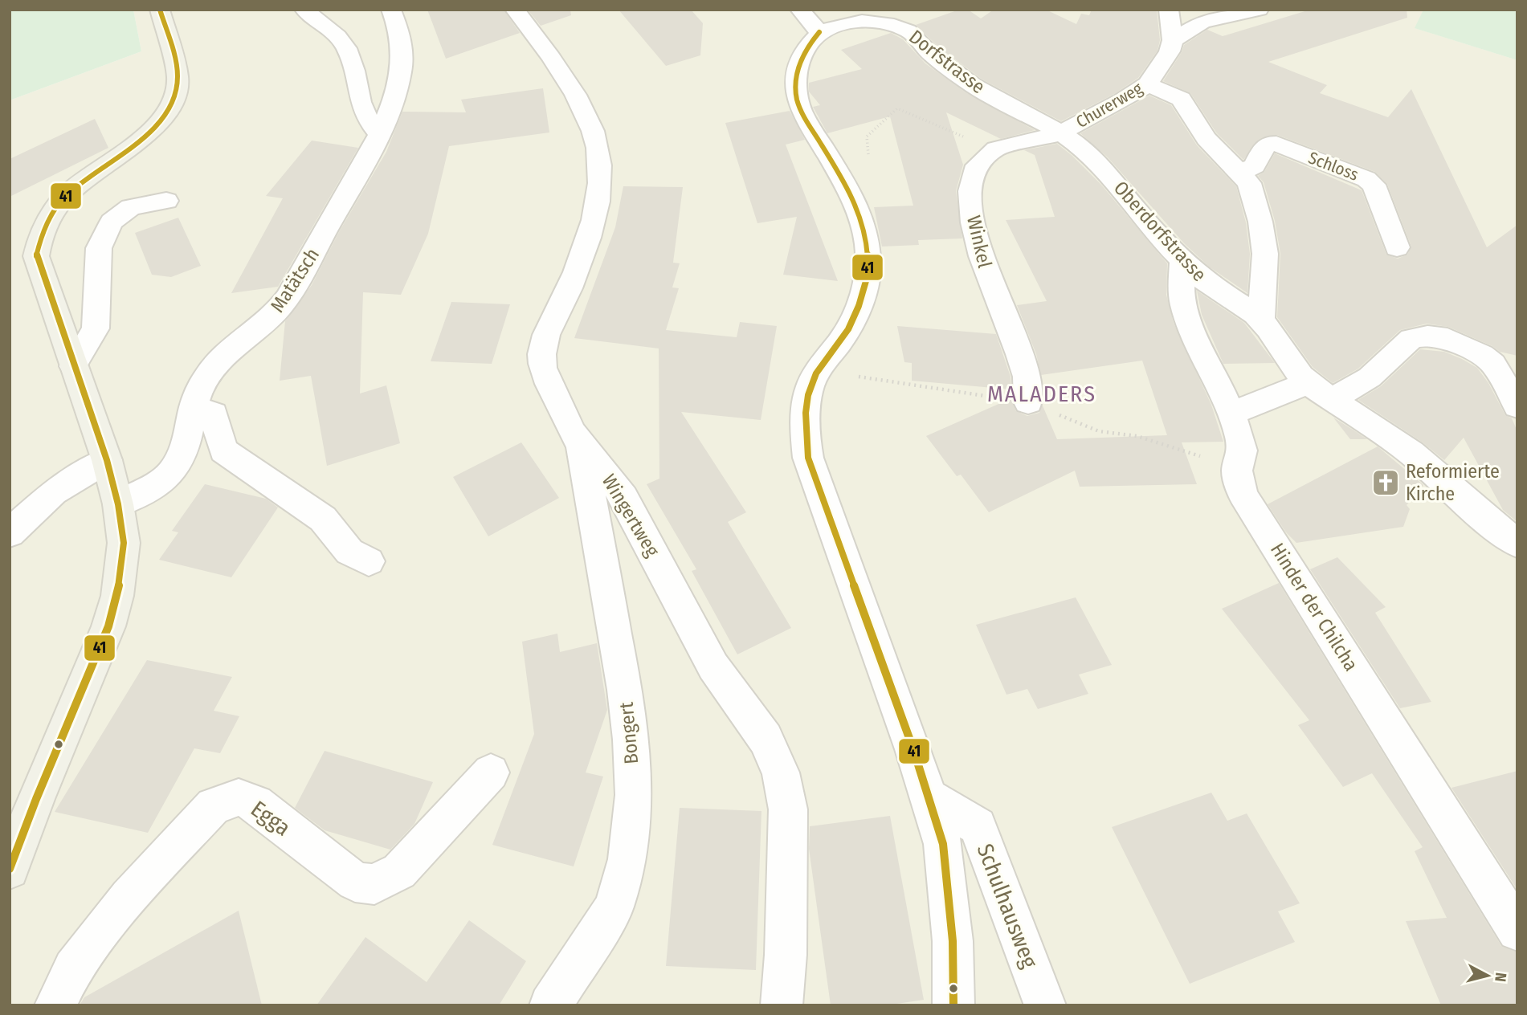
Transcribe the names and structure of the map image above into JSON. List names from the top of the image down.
{
  "streets": {
    "street": [
      "Dorfstrasse",
      "Churerweg",
      "Schloss",
      "Oberdorfstrasse",
      "Winkel",
      "Matätsch",
      "Wingertweg",
      "Hinder der Chilcha",
      "Bongert",
      "Egga",
      "Schulhausweg"
    ]
  },
  "crossings": [
    ["Dorfstrasse", "Churerweg"],
    ["Dorfstrasse", "Oberdorfstrasse"],
    ["Dorfstrasse", "Winkel"],
    ["Churerweg", "Oberdorfstrasse"],
    ["Churerweg", "Winkel"],
    ["Oberdorfstrasse", "Winkel"],
    ["Oberdorfstrasse", "Hinder der Chilcha"],
    ["Wingertweg", "Bongert"]
  ],
  "districts": ["MALADERS"],
  "places": {
    "church": ["Reformierte Kirche"]
  },
  "lines": ["transit line 41"],
  "north": "right"
}
